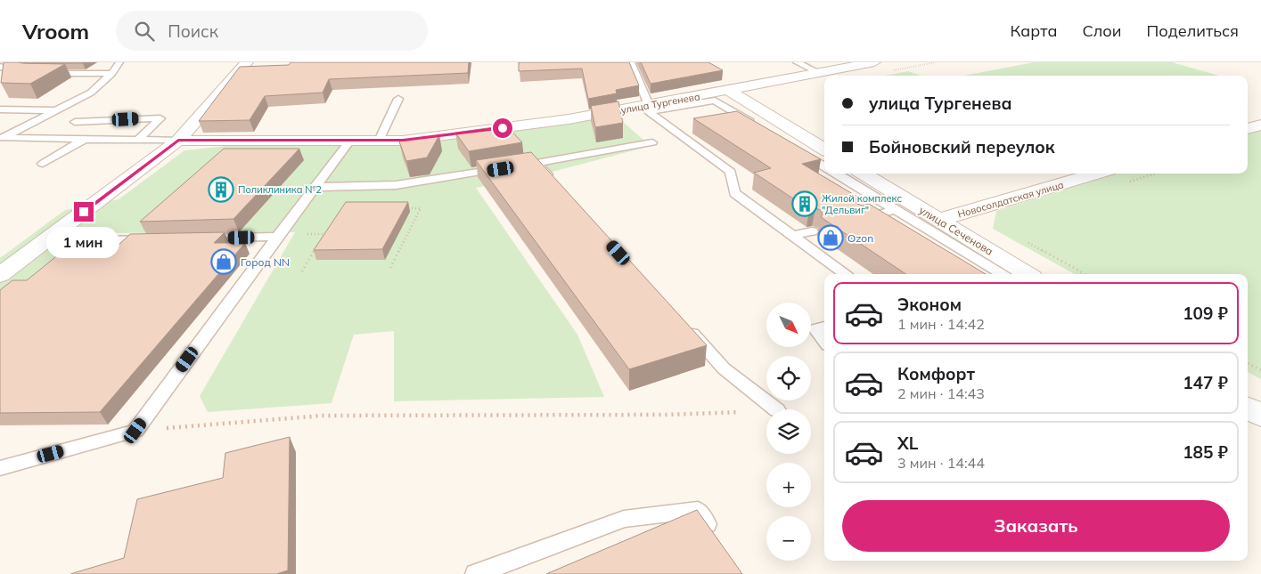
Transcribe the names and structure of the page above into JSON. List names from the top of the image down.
{
  "streets": {
    "street": ["улица Тургенева", "Новосолдатская улица", "улица Сеченова"]
  },
  "crossings": [
    ["Новосолдатская улица", "улица Сеченова"]
  ],
  "places": {
    "building": ["Поликлиника №2", "Жилой комплекс \"Дельвиг\""],
    "shop": ["Ozon", "Город NN"]
  },
  "north": "bottom right",
  "page": {
    "header": "Vroom",
    "search": "Поиск",
    "nav": ["Карта", "Слои", "Поделиться"],
    "banner": ["улица Тургенева", "Бойновский переулок"],
    "bubble": "1 мин",
    "list": [
      {
        "name": "Эконом",
        "note": "1 мин · 14:42",
        "value": "109 ₽"
      },
      {
        "name": "Комфорт",
        "note": "2 мин · 14:43",
        "value": "147 ₽"
      },
      {
        "name": "XL",
        "note": "3 мин · 14:44",
        "value": "185 ₽"
      }
    ],
    "map_buttons": ["+", "−"],
    "buttons": "Заказать"
  }
}
